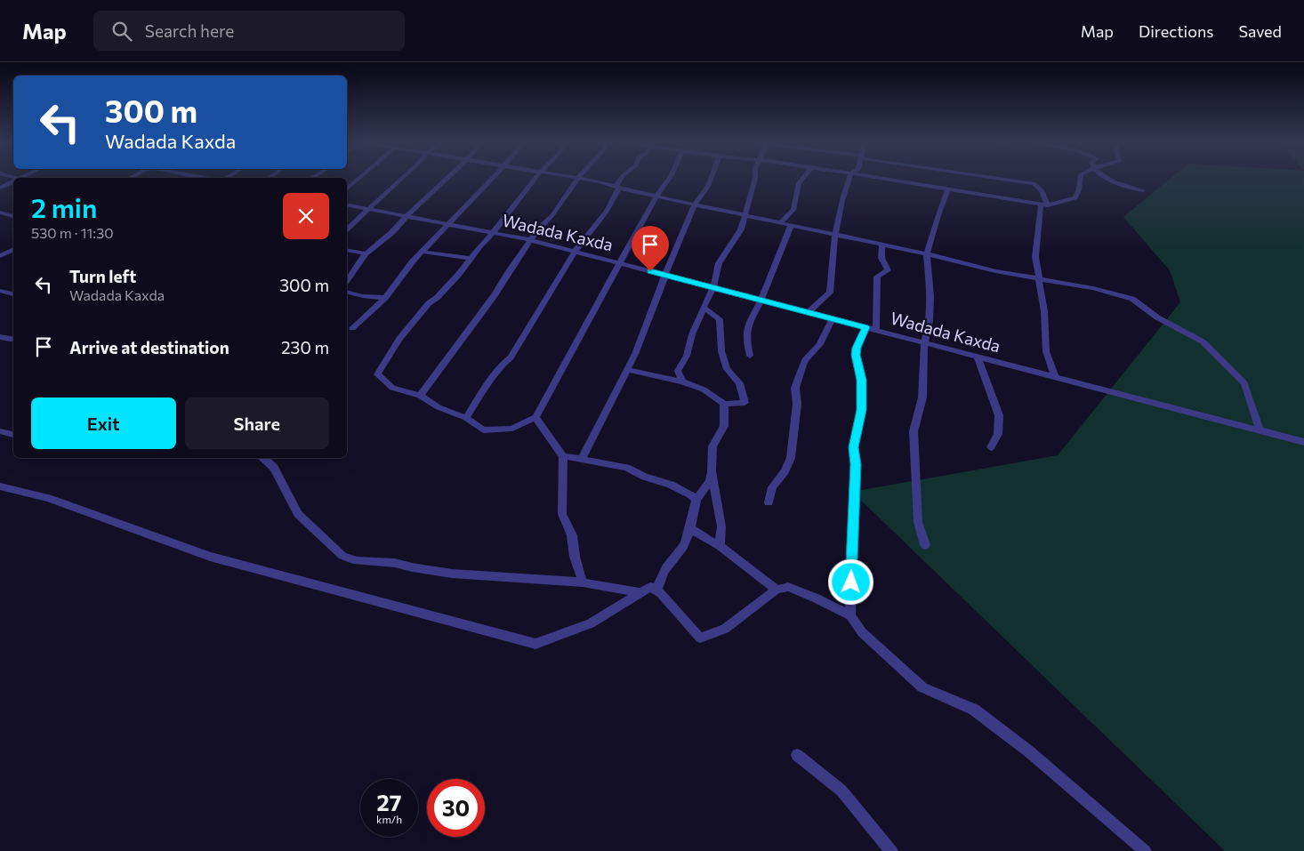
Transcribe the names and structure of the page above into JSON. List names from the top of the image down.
{
  "streets": {
    "street": ["Wadada Kaxda"]
  },
  "page": {
    "header": "Map",
    "search": "Search here",
    "nav": ["Map", "Directions", "Saved"],
    "turn": ["300 m", "Wadada Kaxda"],
    "heading": ["2 min", "530 m · 11:30"],
    "list": [
      {
        "name": "Turn left",
        "note": "Wadada Kaxda",
        "value": "300 m"
      },
      {
        "name": "Arrive at destination",
        "value": "230 m"
      }
    ],
    "buttons": ["Exit", "Share"],
    "speed": "27 km/h",
    "limit": "30"
  }
}
